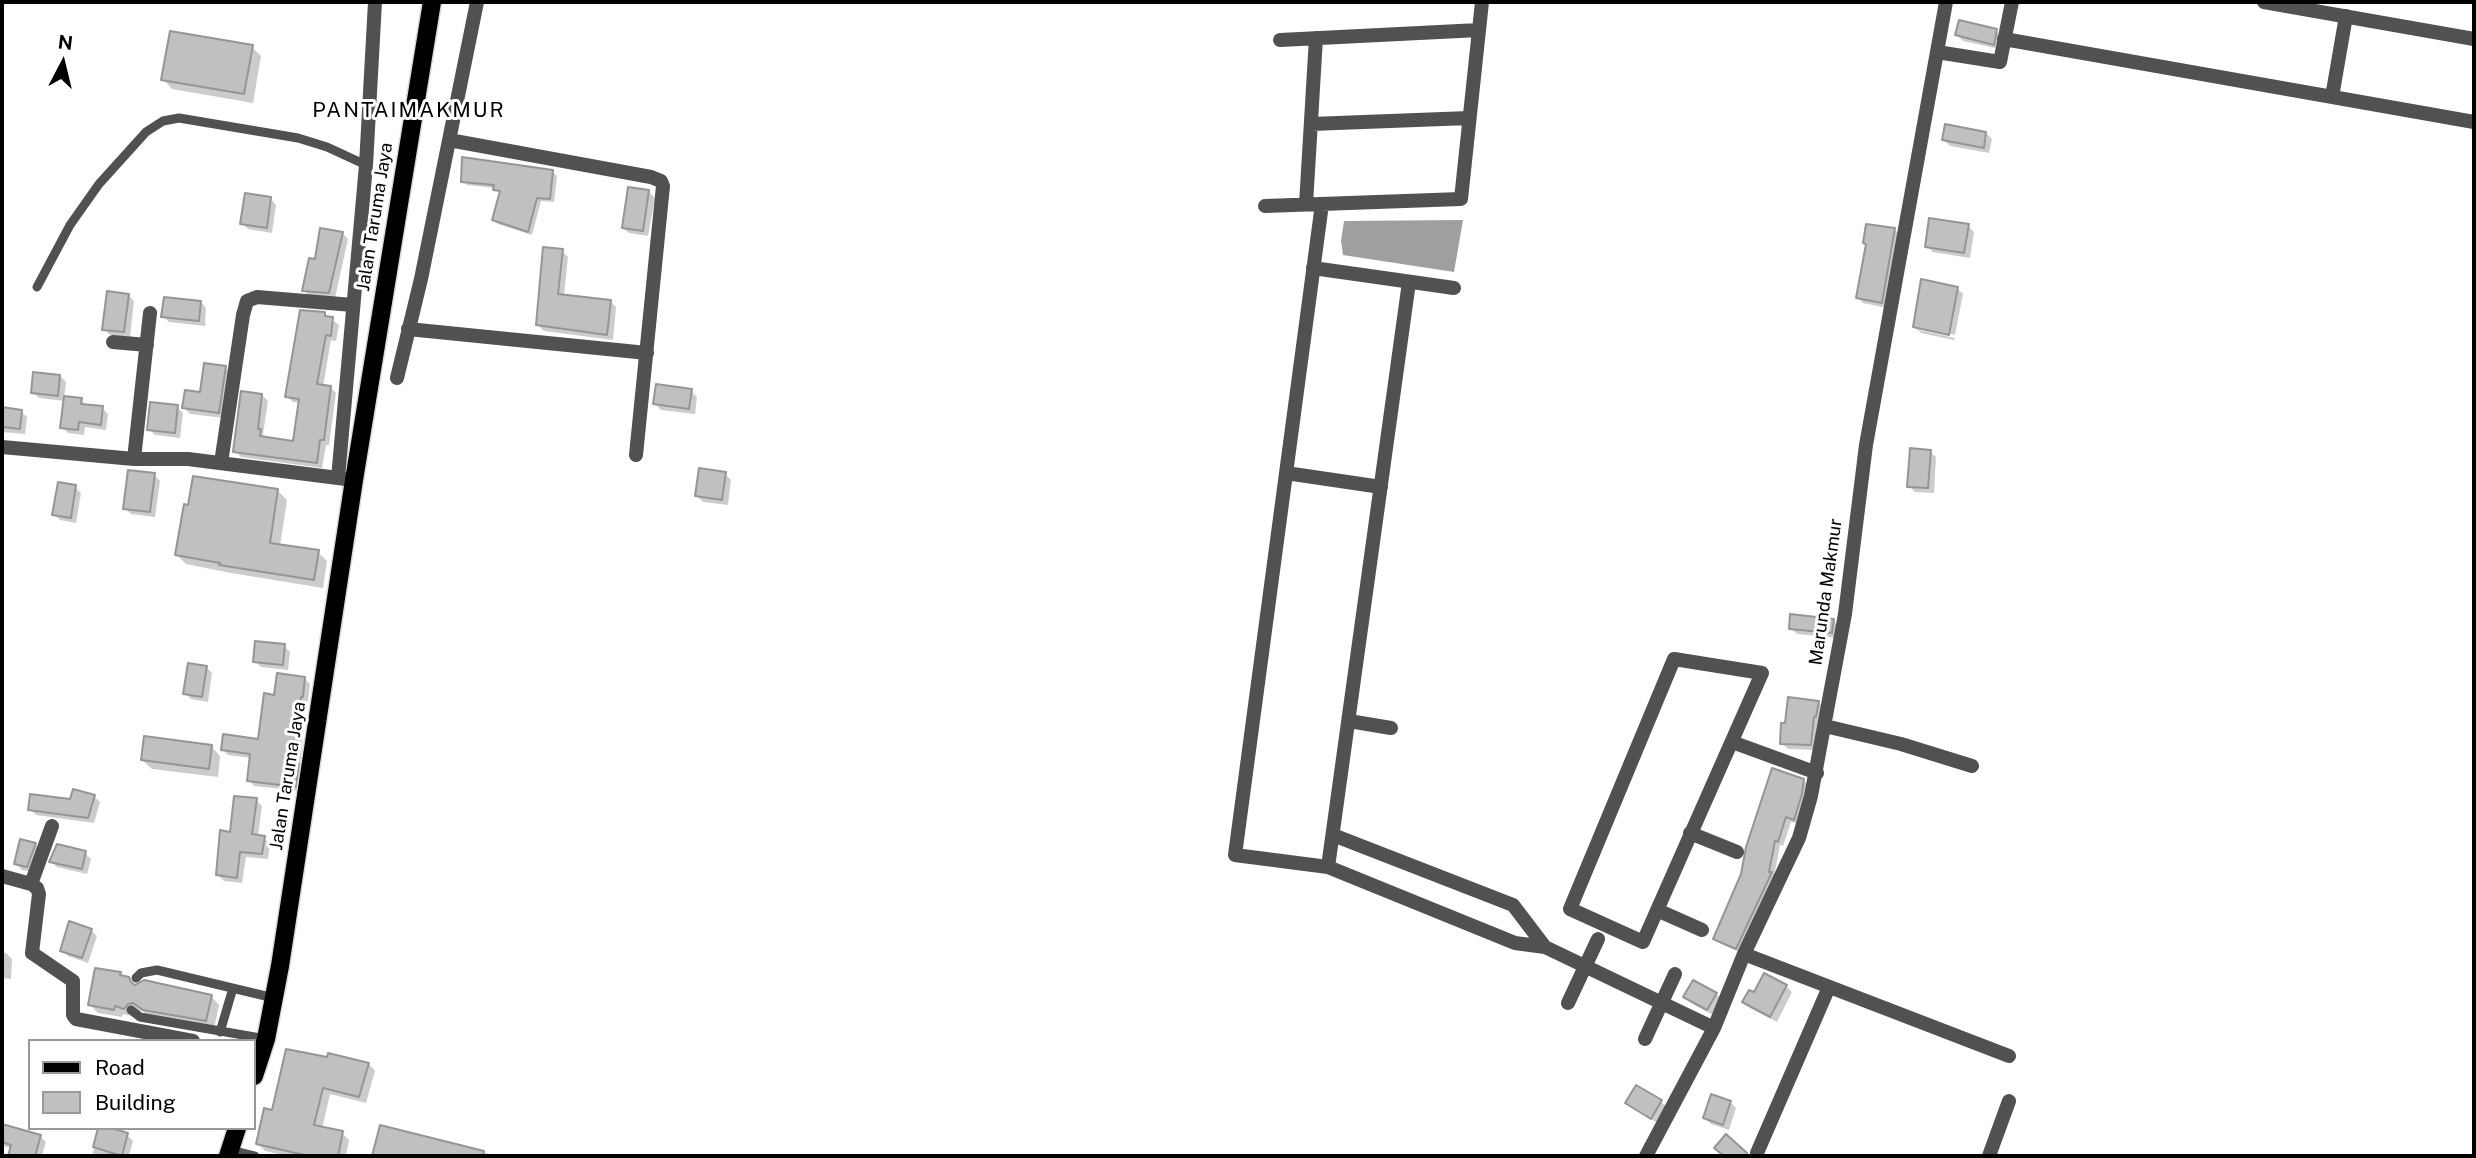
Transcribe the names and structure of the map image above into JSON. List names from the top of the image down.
{
  "streets": {
    "main road": ["Jalan Taruma Jaya"],
    "street": ["Marunda Makmur"]
  },
  "districts": ["PANTAIMAKMUR"],
  "legend": ["Road", "Building"],
  "north": "top"
}
